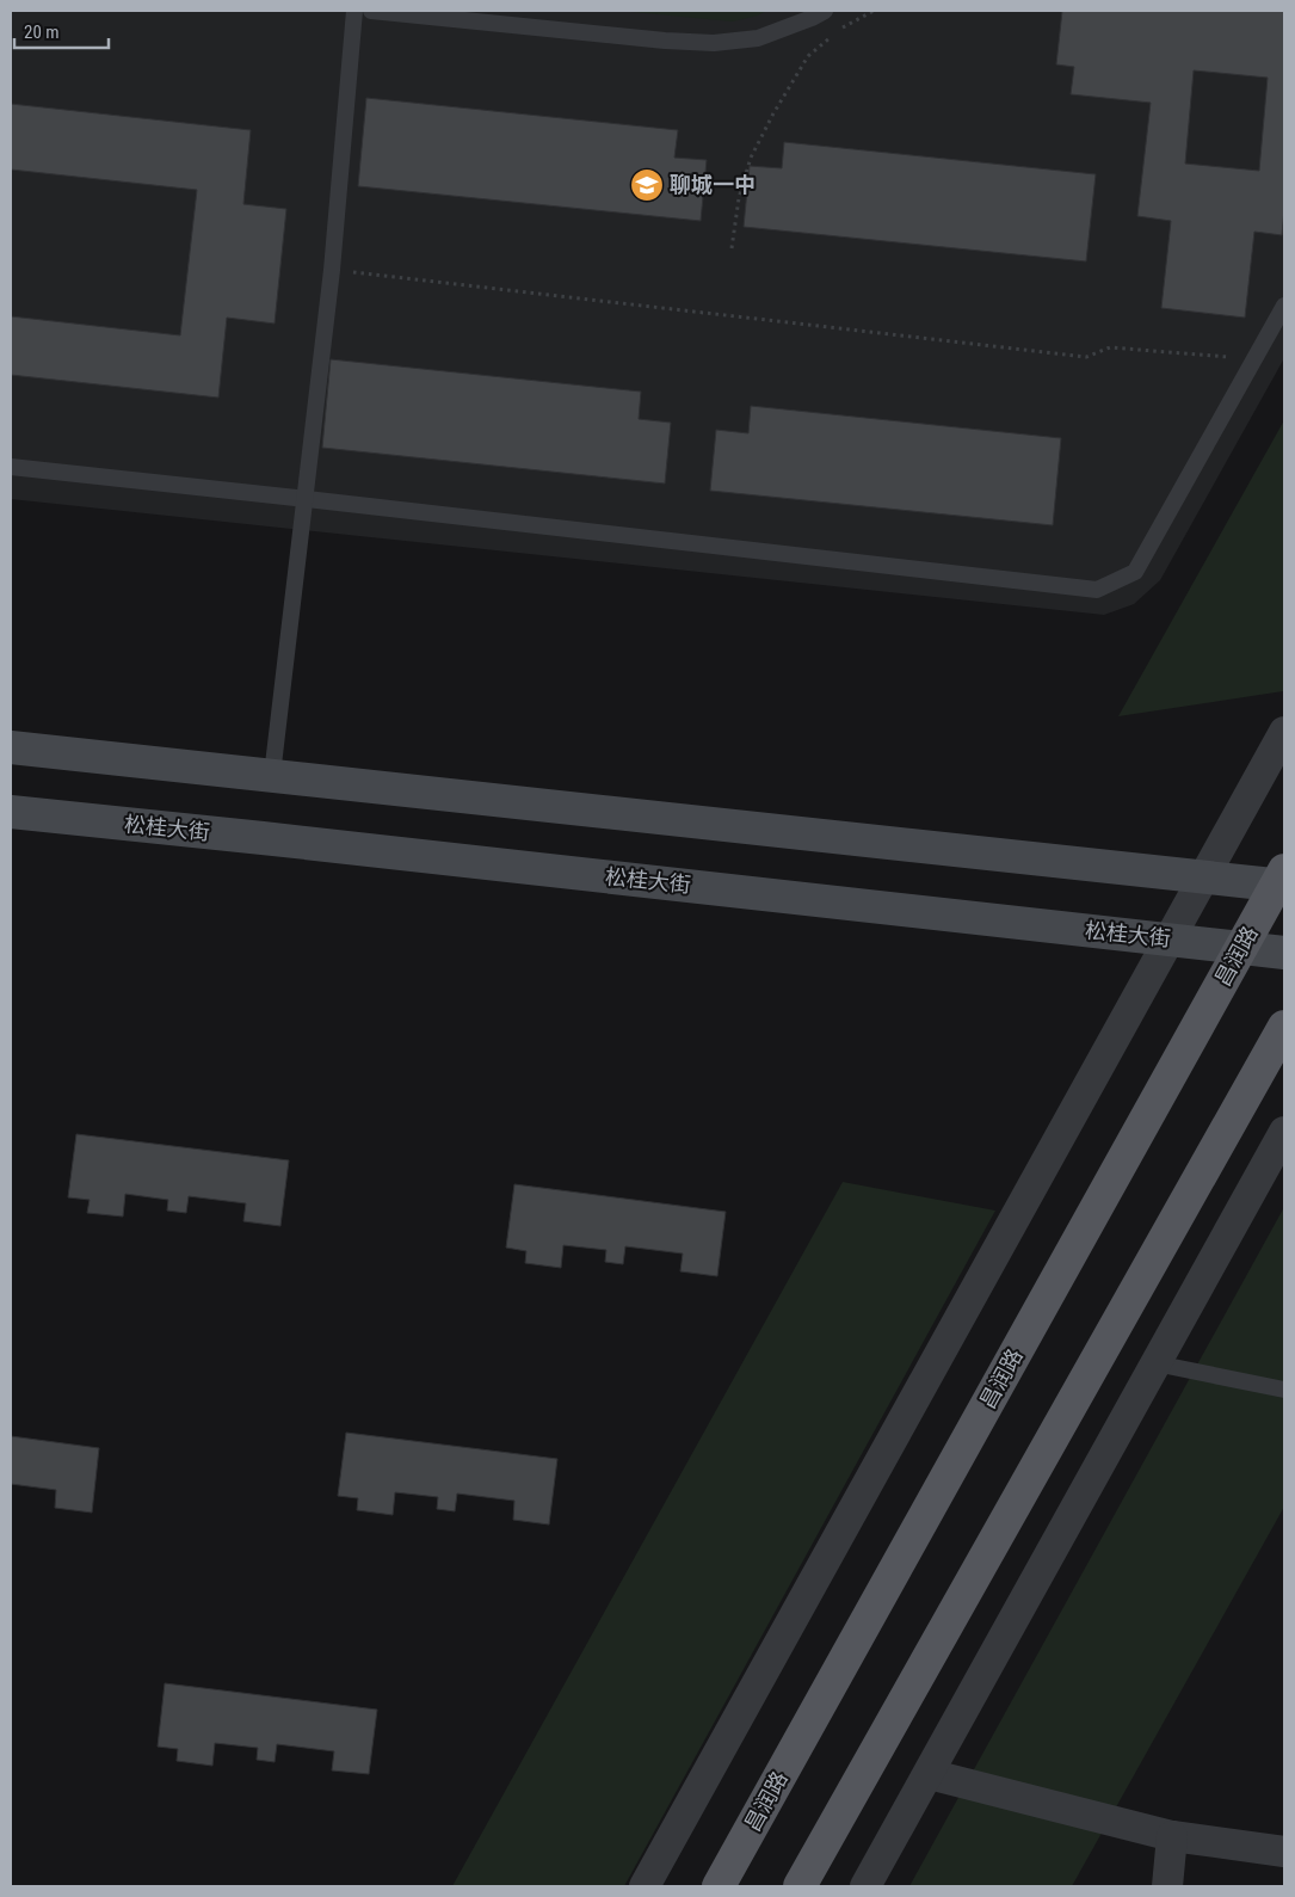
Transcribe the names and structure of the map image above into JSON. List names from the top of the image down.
{
  "streets": {
    "main road": ["松桂大街", "昌润路"]
  },
  "crossings": [
    ["松桂大街", "昌润路"]
  ],
  "places": {
    "school or university": ["聊城一中"]
  },
  "scale_bar": "20 m"
}
